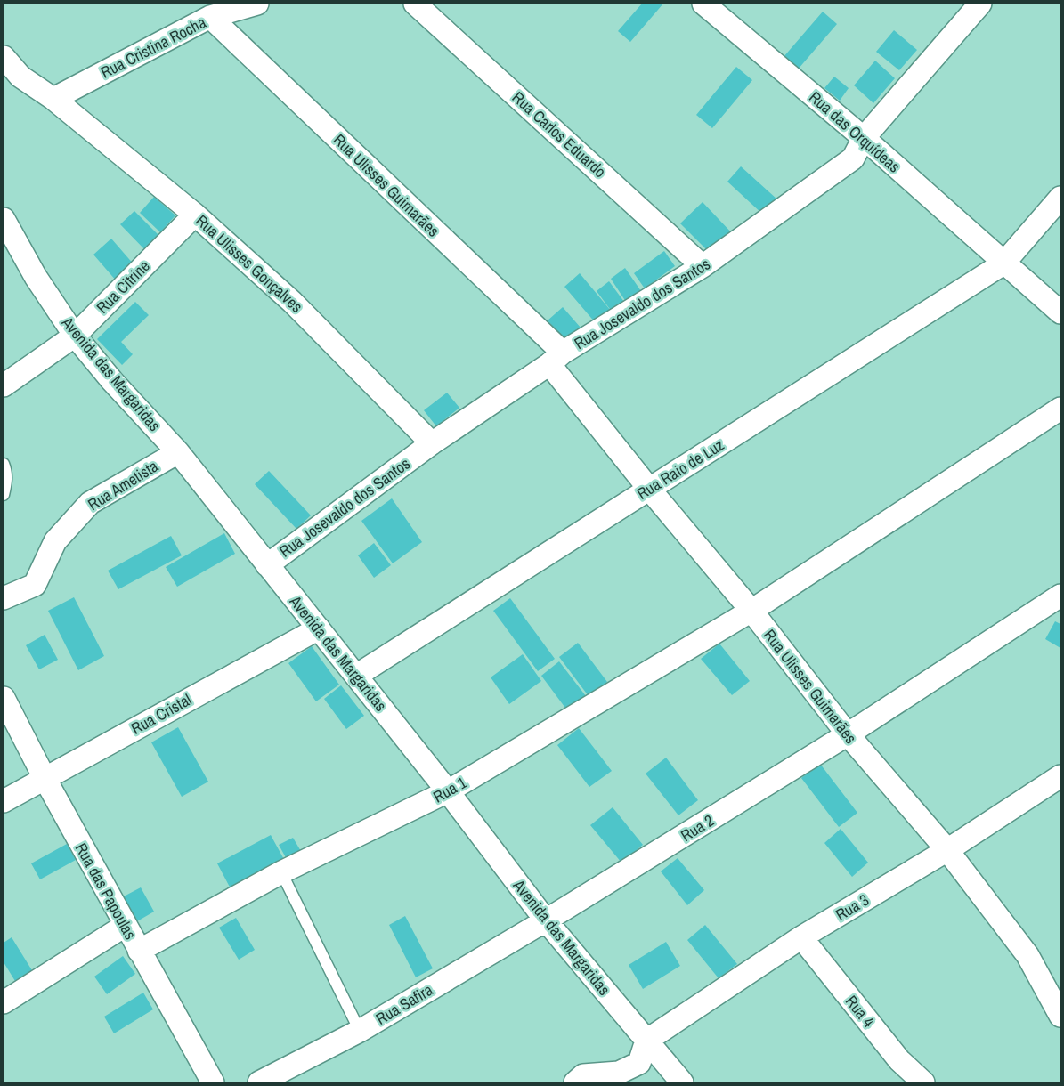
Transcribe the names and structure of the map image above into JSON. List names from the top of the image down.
{
  "streets": {
    "street": [
      "Rua Cristina Rocha",
      "Rua das Orquídeas",
      "Rua Carlos Eduardo",
      "Rua Ulisses Guimarães",
      "Rua Ulisses Gonçalves",
      "Rua Citrine",
      "Rua Josevaldo dos Santos",
      "Avenida das Margaridas",
      "Rua Raio de Luz",
      "Rua Ametista",
      "Rua Cristal",
      "Rua 1",
      "Rua 2",
      "Rua das Papoulas",
      "Rua 3",
      "Rua Safira",
      "Rua 4"
    ]
  },
  "crossings": [
    ["Rua Cristina Rocha", "Rua Ulisses Guimarães"],
    ["Rua Cristina Rocha", "Rua Ulisses Gonçalves"],
    ["Rua das Orquídeas", "Rua Josevaldo dos Santos"],
    ["Rua das Orquídeas", "Rua Raio de Luz"],
    ["Rua Carlos Eduardo", "Rua Josevaldo dos Santos"],
    ["Rua Ulisses Guimarães", "Rua Josevaldo dos Santos"],
    ["Rua Ulisses Guimarães", "Rua Raio de Luz"],
    ["Rua Ulisses Guimarães", "Rua 1"],
    ["Rua Ulisses Guimarães", "Rua 2"],
    ["Rua Ulisses Guimarães", "Rua 3"],
    ["Rua Ulisses Gonçalves", "Rua Citrine"],
    ["Rua Ulisses Gonçalves", "Rua Josevaldo dos Santos"],
    ["Rua Citrine", "Avenida das Margaridas"],
    ["Rua Josevaldo dos Santos", "Avenida das Margaridas"],
    ["Avenida das Margaridas", "Rua Raio de Luz"],
    ["Avenida das Margaridas", "Rua Ametista"],
    ["Avenida das Margaridas", "Rua Cristal"],
    ["Avenida das Margaridas", "Rua 1"],
    ["Avenida das Margaridas", "Rua 2"],
    ["Avenida das Margaridas", "Rua 3"],
    ["Avenida das Margaridas", "Rua Safira"],
    ["Rua Cristal", "Rua das Papoulas"],
    ["Rua 1", "Rua das Papoulas"],
    ["Rua 2", "Rua Safira"],
    ["Rua 3", "Rua 4"]
  ]
}
